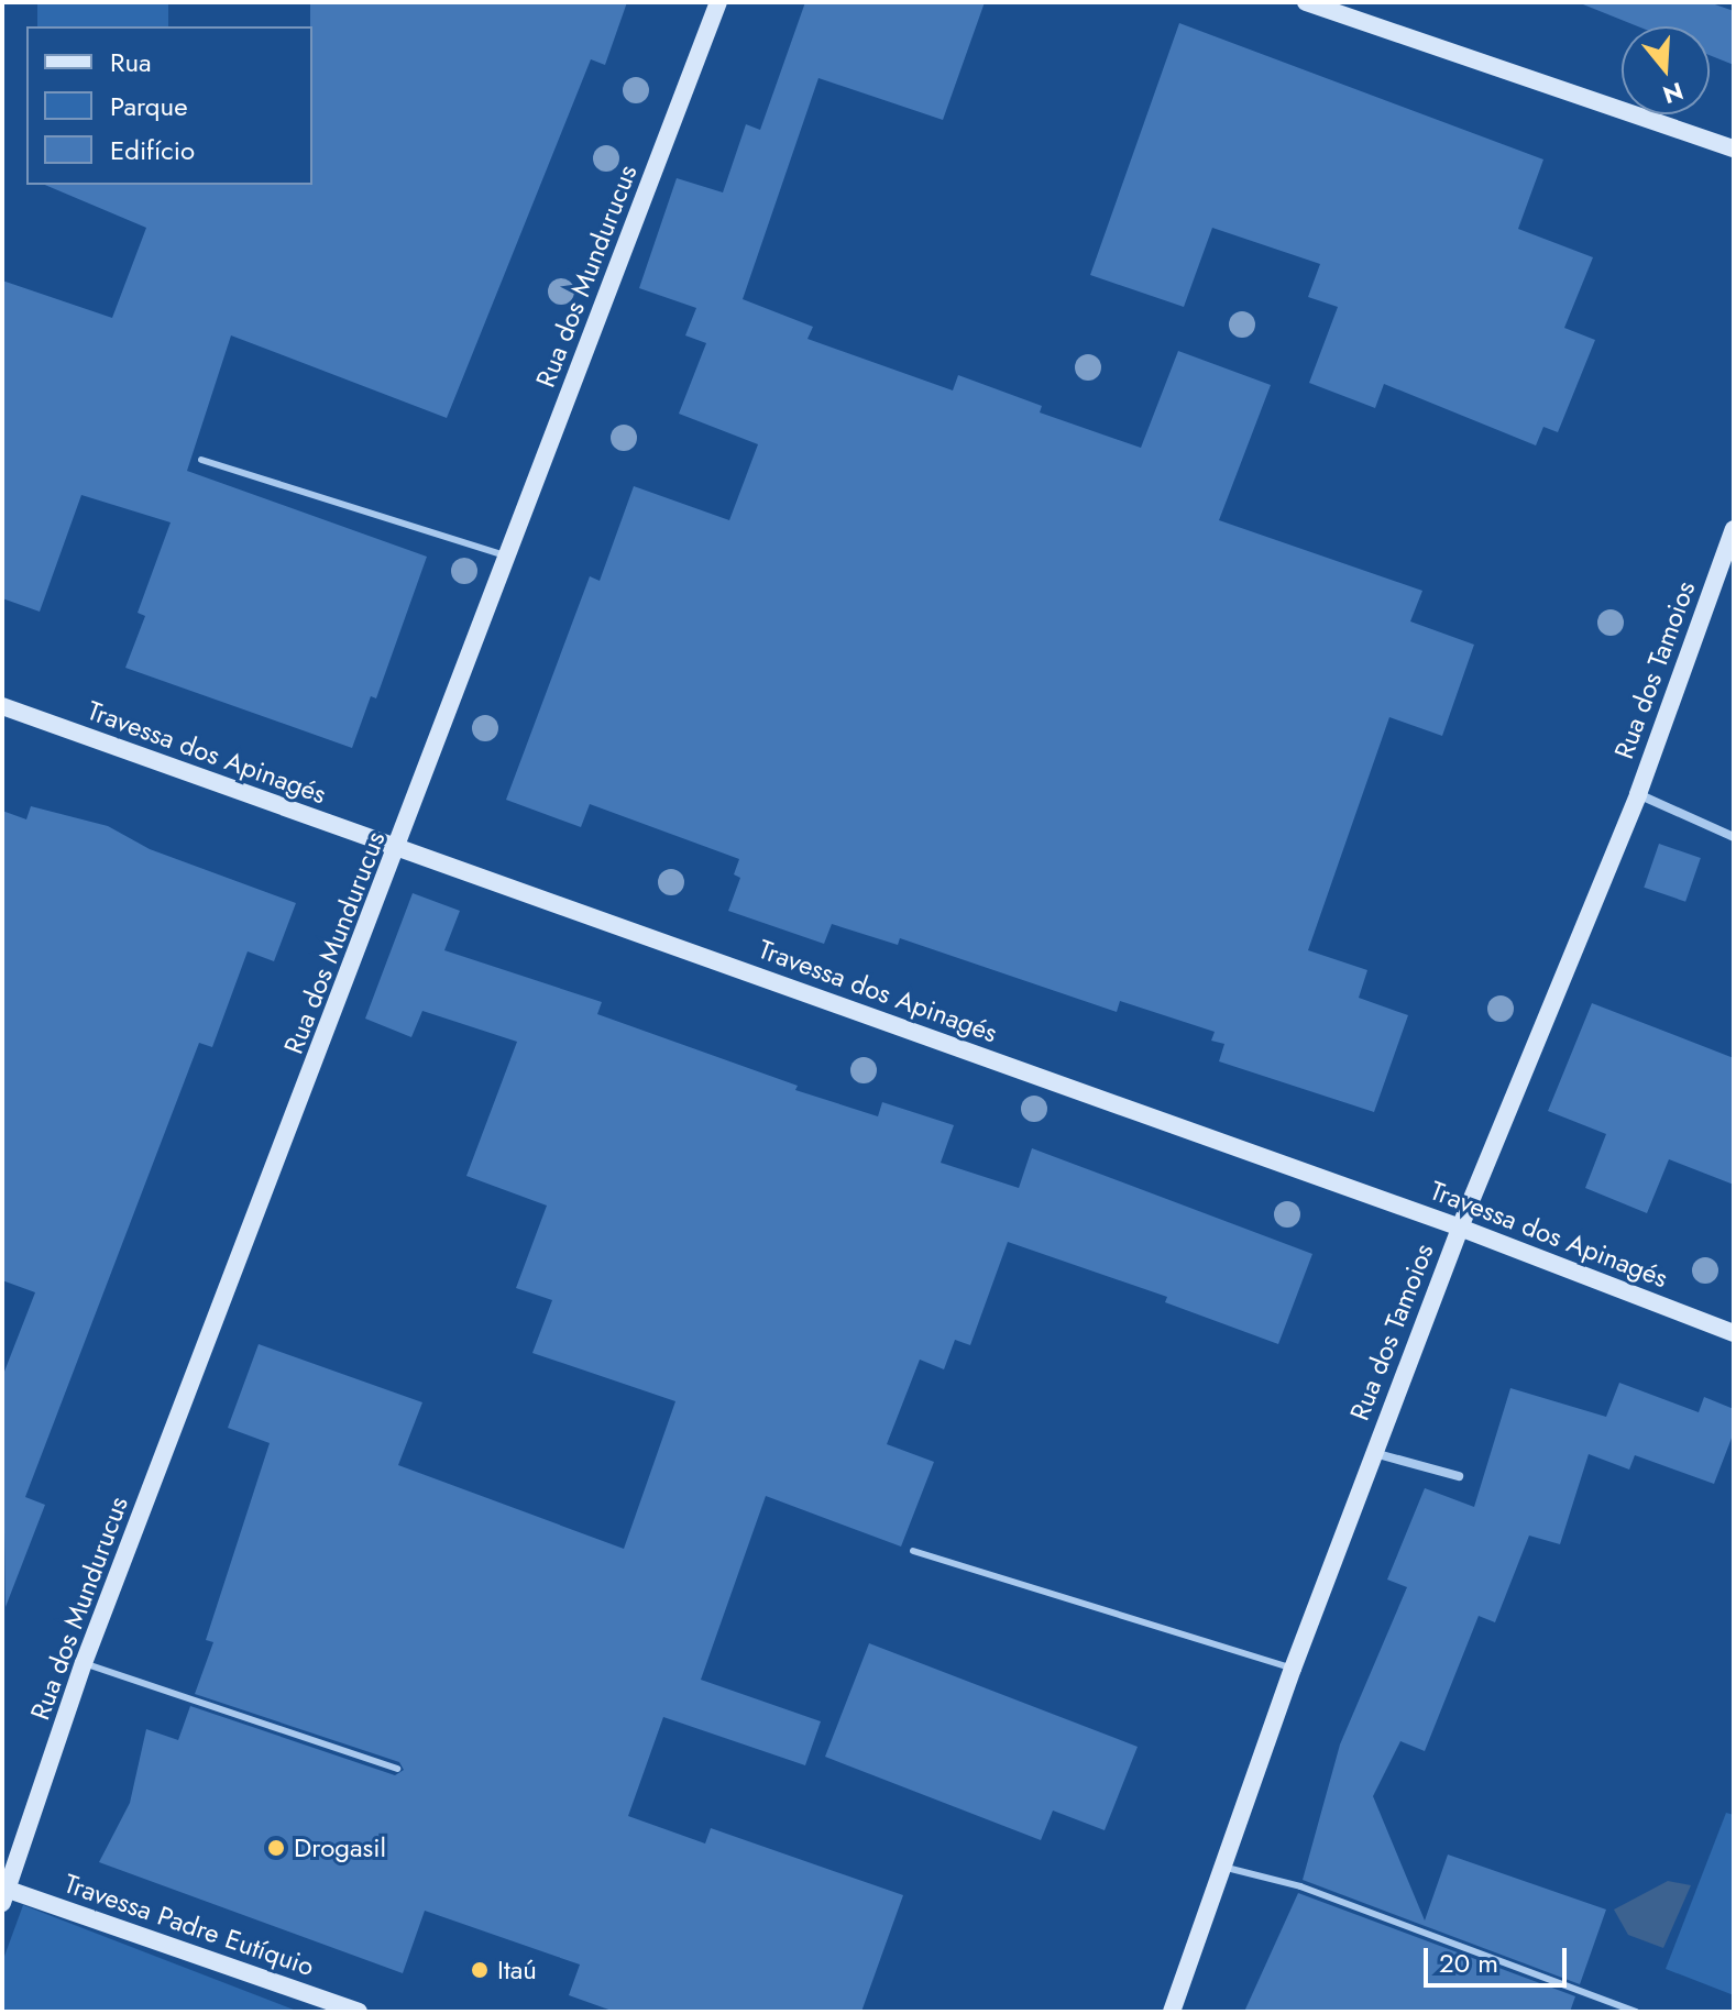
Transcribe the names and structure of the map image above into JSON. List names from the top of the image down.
{
  "streets": {
    "street": [
      "Rua dos Mundurucus",
      "Rua dos Tamoios",
      "Travessa dos Apinagés",
      "Travessa Padre Eutíquio"
    ]
  },
  "crossings": [
    ["Rua dos Mundurucus", "Travessa dos Apinagés"],
    ["Rua dos Mundurucus", "Travessa Padre Eutíquio"],
    ["Rua dos Tamoios", "Travessa dos Apinagés"]
  ],
  "places": ["Drogasil", "Itaú"],
  "legend": ["Rua", "Parque", "Edifício"],
  "scale_bar": "20 m",
  "north": "bottom"
}
